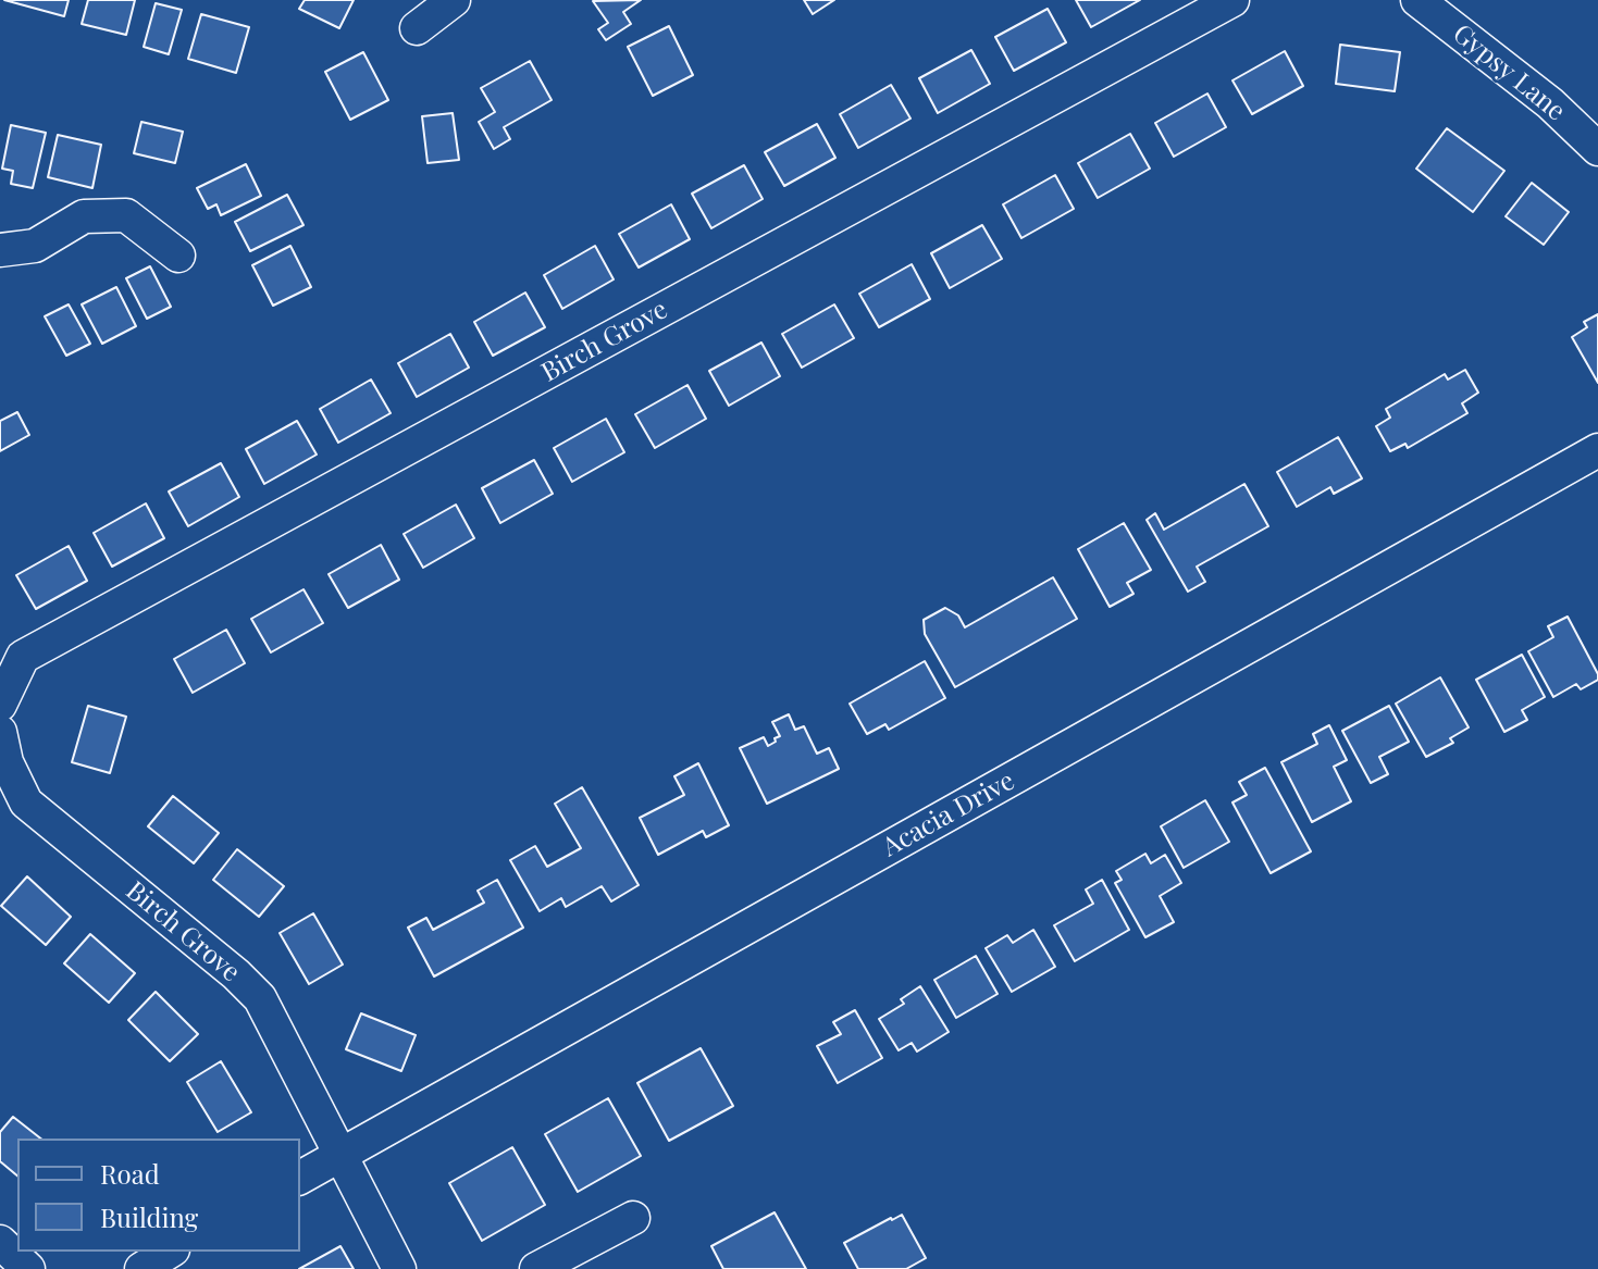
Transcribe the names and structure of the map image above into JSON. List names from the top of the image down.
{
  "streets": {
    "street": ["Gypsy Lane", "Birch Grove", "Acacia Drive"]
  },
  "crossings": [
    ["Birch Grove", "Acacia Drive"]
  ],
  "legend": ["Road", "Building"]
}
